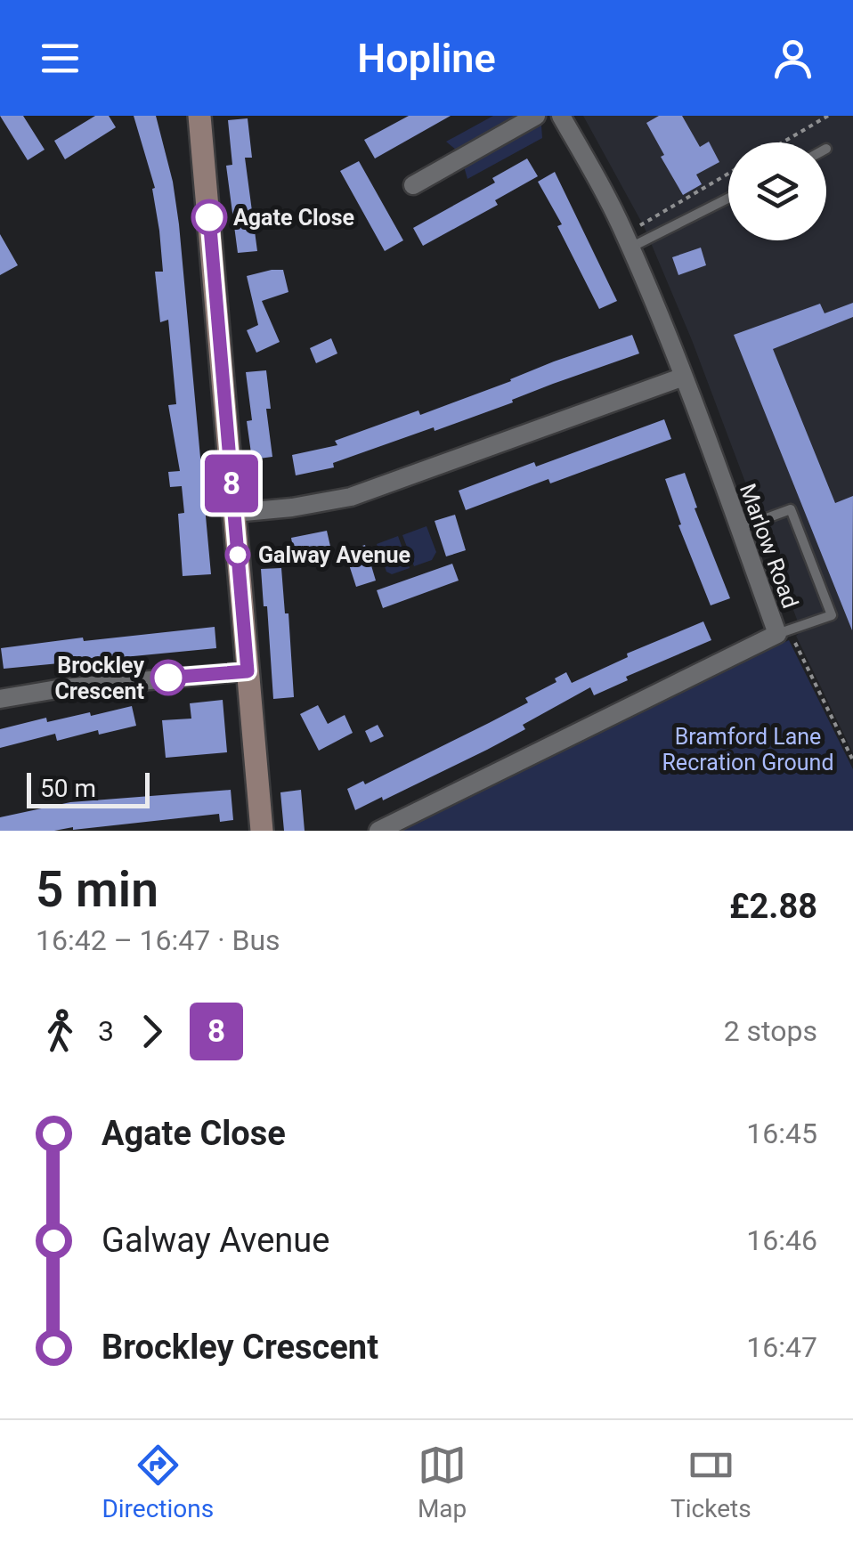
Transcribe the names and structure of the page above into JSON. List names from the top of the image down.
{
  "streets": {
    "street": ["Marlow Road"]
  },
  "parks": ["Bramford Lane Recration Ground"],
  "places": ["Agate Close", "Galway Avenue", "Brockley Crescent"],
  "lines": ["bus line 8"],
  "scale_bar": "50 m",
  "page": {
    "header": "Hopline",
    "on_map": "8",
    "scale": "50 m",
    "heading": ["5 min", "16:42 – 16:47 · Bus", "£2.88"],
    "legs": ["3", "8", "2 stops"],
    "list": [
      {
        "name": "Agate Close",
        "value": "16:45"
      },
      {
        "name": "Galway Avenue",
        "value": "16:46"
      },
      {
        "name": "Brockley Crescent",
        "value": "16:47"
      }
    ],
    "tabs": ["Directions", "Map", "Tickets"]
  }
}
